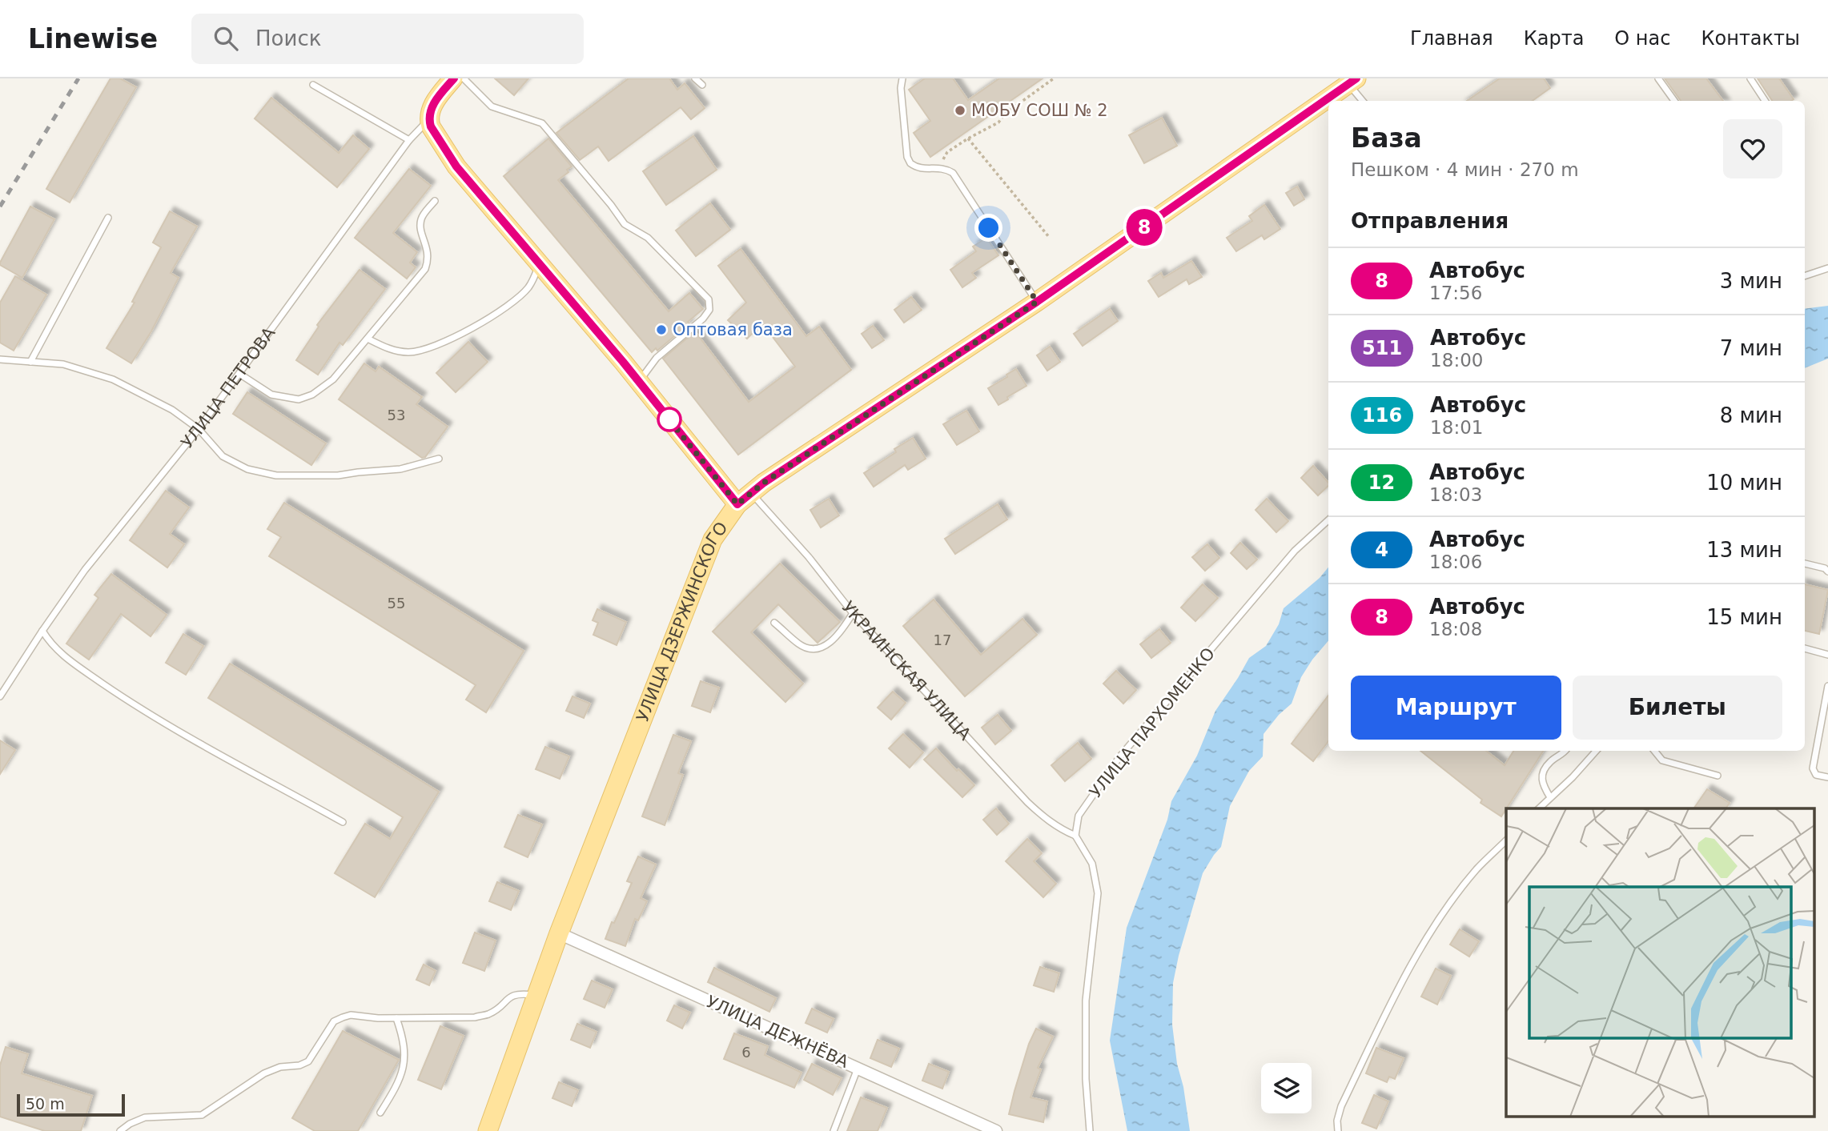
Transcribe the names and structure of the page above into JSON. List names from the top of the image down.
{
  "streets": {
    "main road": ["УЛИЦА ПЕТРОВА", "УЛИЦА ДЗЕРЖИНСКОГО", "УКРАИНСКАЯ УЛИЦА"],
    "street": ["УЛИЦА ДЕЖНЁВА"],
    "lane": ["УЛИЦА ПАРХОМЕНКО"]
  },
  "crossings": [
    ["УЛИЦА ПЕТРОВА", "УКРАИНСКАЯ УЛИЦА"],
    ["УЛИЦА ДЗЕРЖИНСКОГО", "УКРАИНСКАЯ УЛИЦА"],
    ["УЛИЦА ДЗЕРЖИНСКОГО", "УЛИЦА ДЕЖНЁВА"],
    ["УКРАИНСКАЯ УЛИЦА", "УЛИЦА ПАРХОМЕНКО"]
  ],
  "places": ["МОБУ СОШ № 2", "Оптовая база"],
  "lines": ["bus line 8"],
  "house_numbers": [
    "53",
    "55",
    "17",
    "6"
  ],
  "scale_bar": "50 m",
  "page": {
    "header": "Linewise",
    "search": "Поиск",
    "nav": [
      "Главная",
      "Карта",
      "О нас",
      "Контакты"
    ],
    "on_map": "8",
    "heading": [
      ["База", "Пешком · 4 мин · 270 m"],
      "Отправления"
    ],
    "list": [
      {
        "mark": "8",
        "name": "Автобус",
        "note": "17:56",
        "value": "3 мин"
      },
      {
        "mark": "511",
        "name": "Автобус",
        "note": "18:00",
        "value": "7 мин"
      },
      {
        "mark": "116",
        "name": "Автобус",
        "note": "18:01",
        "value": "8 мин"
      },
      {
        "mark": "12",
        "name": "Автобус",
        "note": "18:03",
        "value": "10 мин"
      },
      {
        "mark": "4",
        "name": "Автобус",
        "note": "18:06",
        "value": "13 мин"
      },
      {
        "mark": "8",
        "name": "Автобус",
        "note": "18:08",
        "value": "15 мин"
      }
    ],
    "buttons": ["Маршрут", "Билеты"],
    "scale": "50 m"
  }
}
